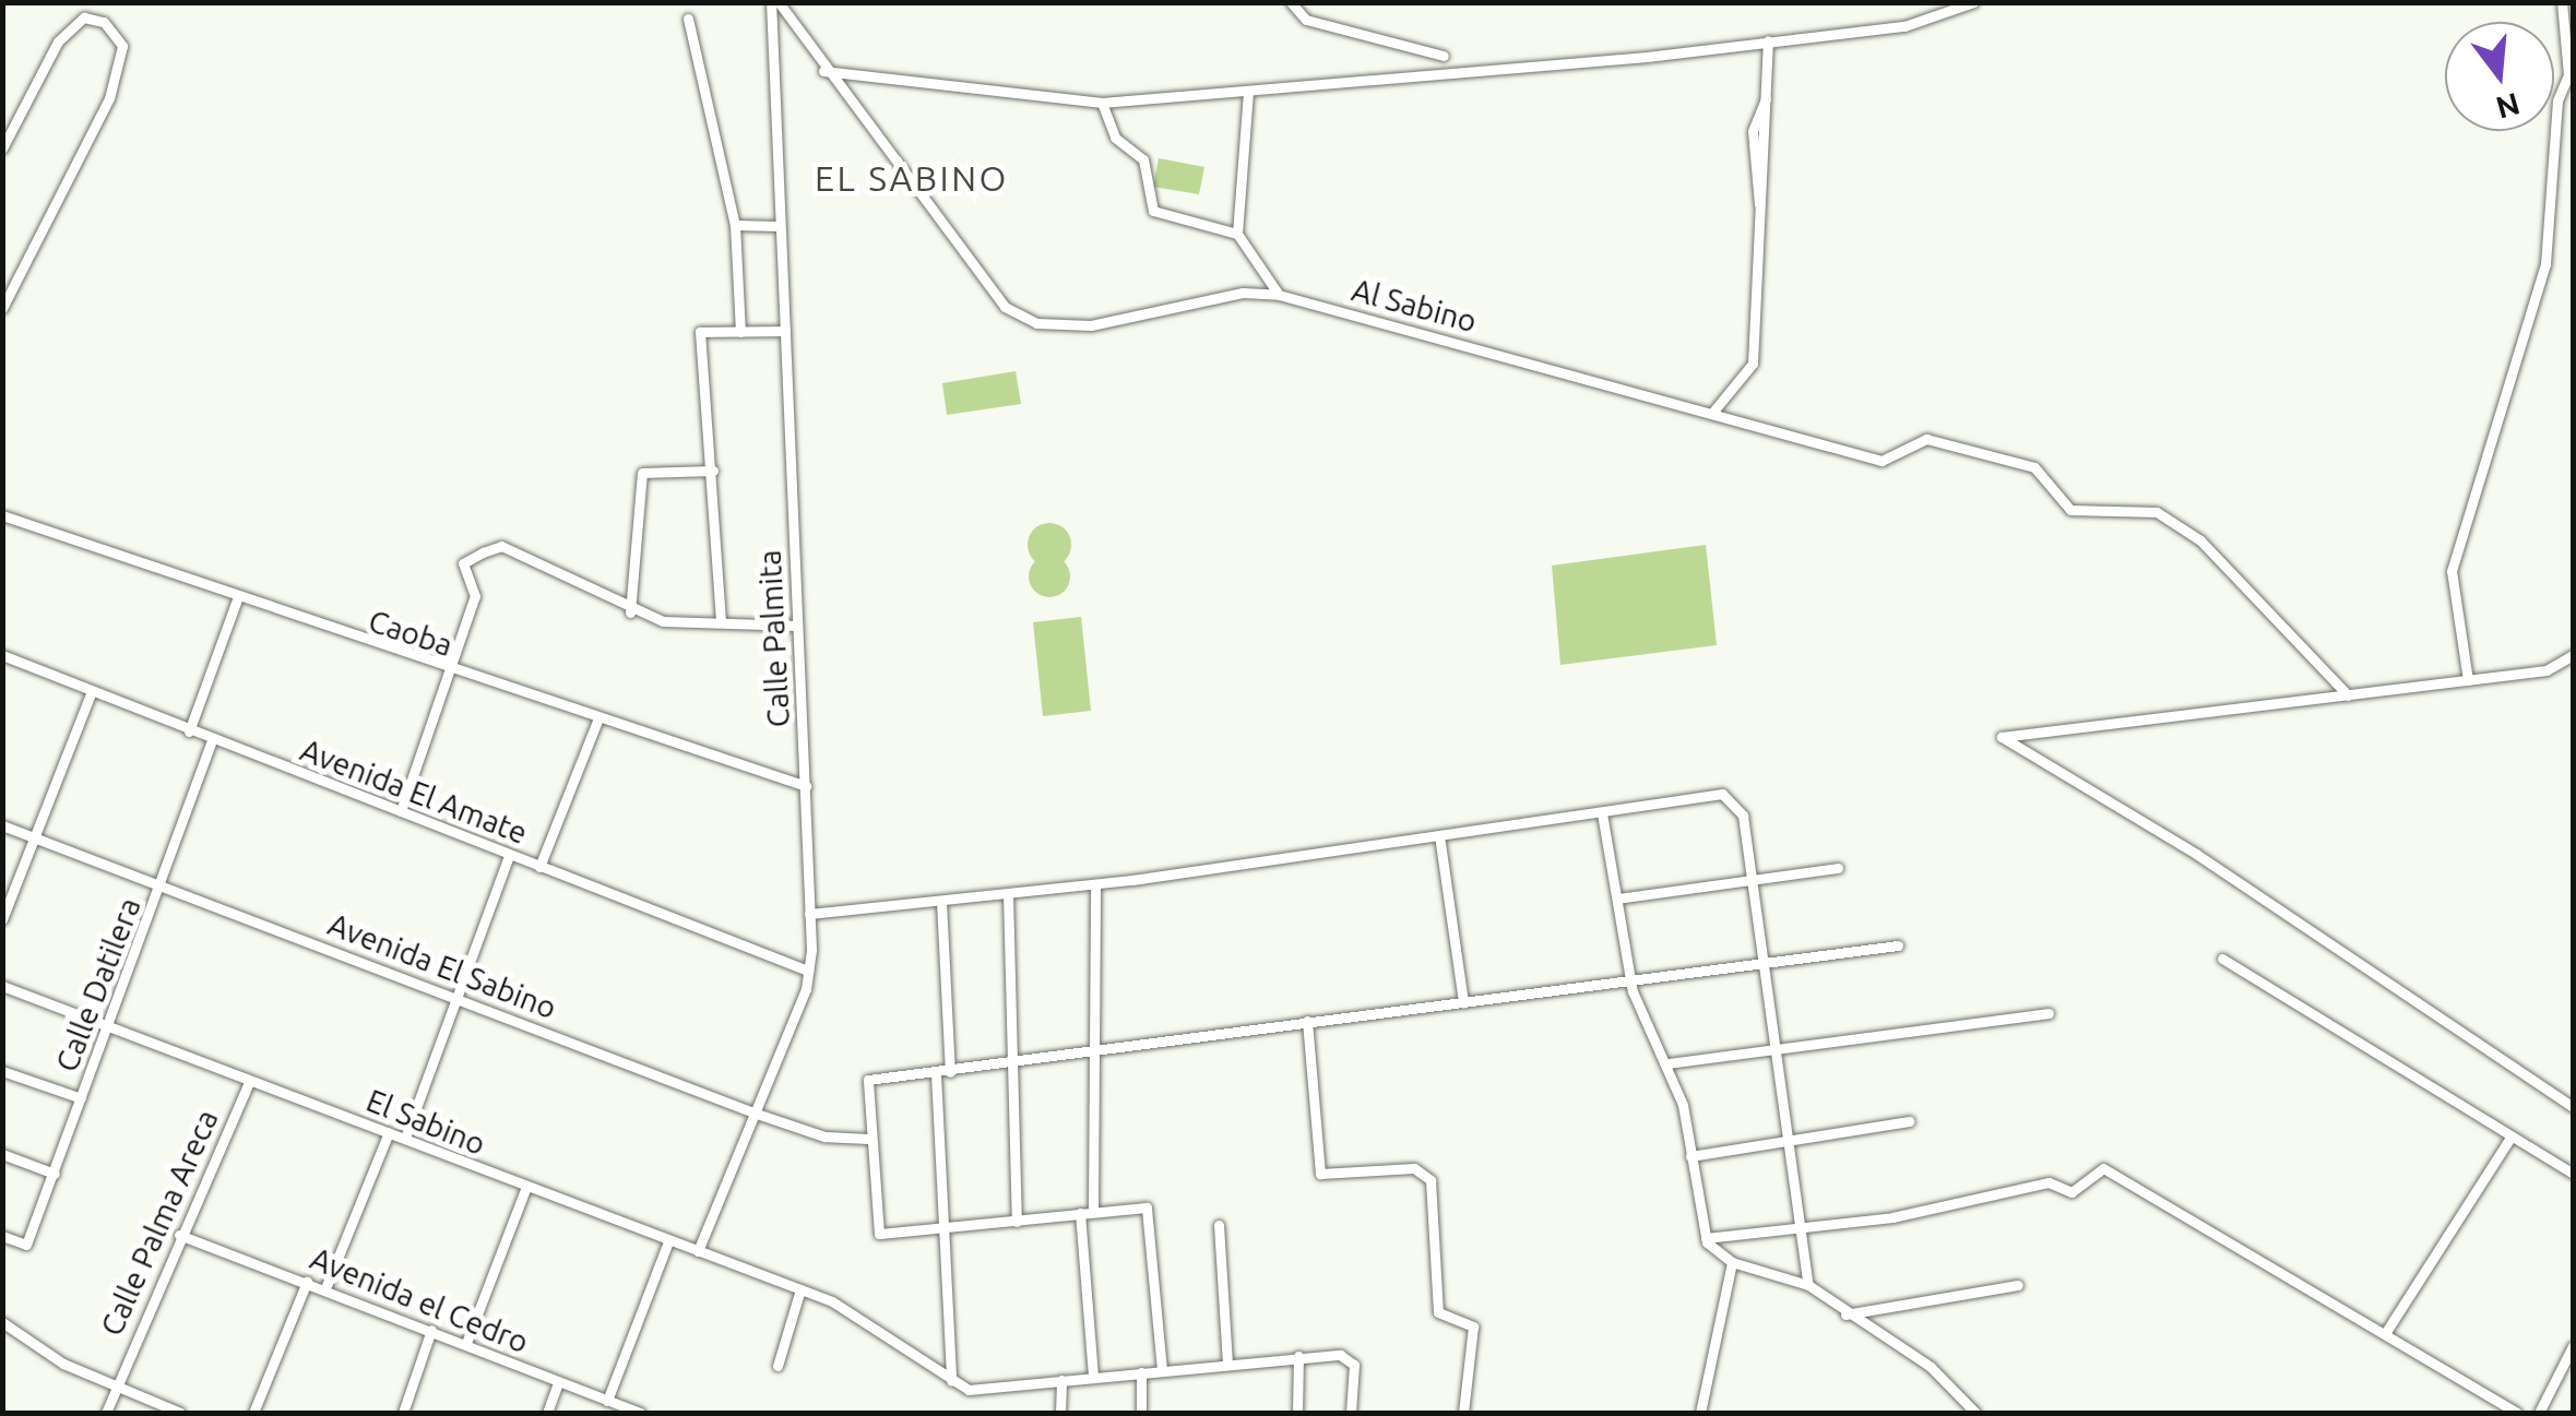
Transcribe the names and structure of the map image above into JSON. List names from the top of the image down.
{
  "streets": {
    "street": [
      "Al Sabino",
      "Caoba",
      "Calle Palmita",
      "Avenida El Amate",
      "Avenida El Sabino",
      "Calle Datilera",
      "El Sabino",
      "Calle Palma Areca",
      "Avenida el Cedro"
    ]
  },
  "crossings": [
    ["Al Sabino", "Calle Palmita"],
    ["Caoba", "Calle Palmita"],
    ["Calle Palmita", "Avenida El Amate"],
    ["Calle Palmita", "Avenida El Sabino"],
    ["Calle Palmita", "El Sabino"],
    ["Avenida El Amate", "Calle Datilera"],
    ["Avenida El Sabino", "Calle Datilera"],
    ["Calle Datilera", "El Sabino"],
    ["El Sabino", "Calle Palma Areca"],
    ["Calle Palma Areca", "Avenida el Cedro"]
  ],
  "districts": ["EL SABINO"],
  "north": "bottom"
}
